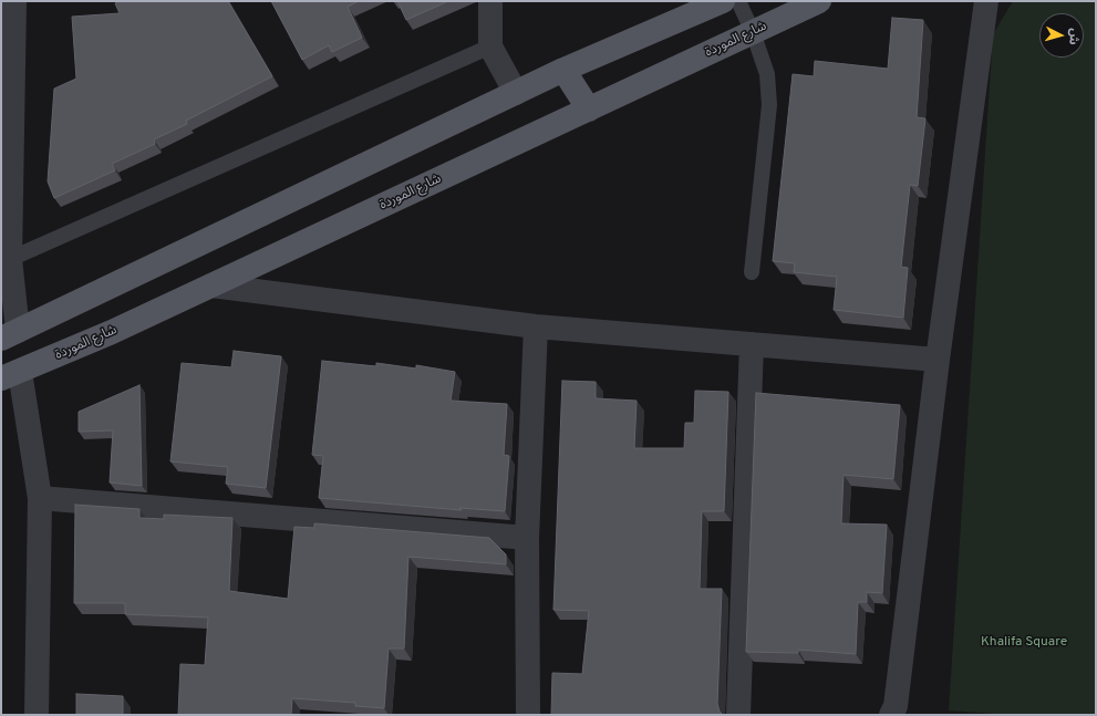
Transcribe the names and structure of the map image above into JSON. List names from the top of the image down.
{
  "streets": {
    "main road": ["شارع الموردة"]
  },
  "parks": ["Khalifa Square"],
  "north": "right"
}
